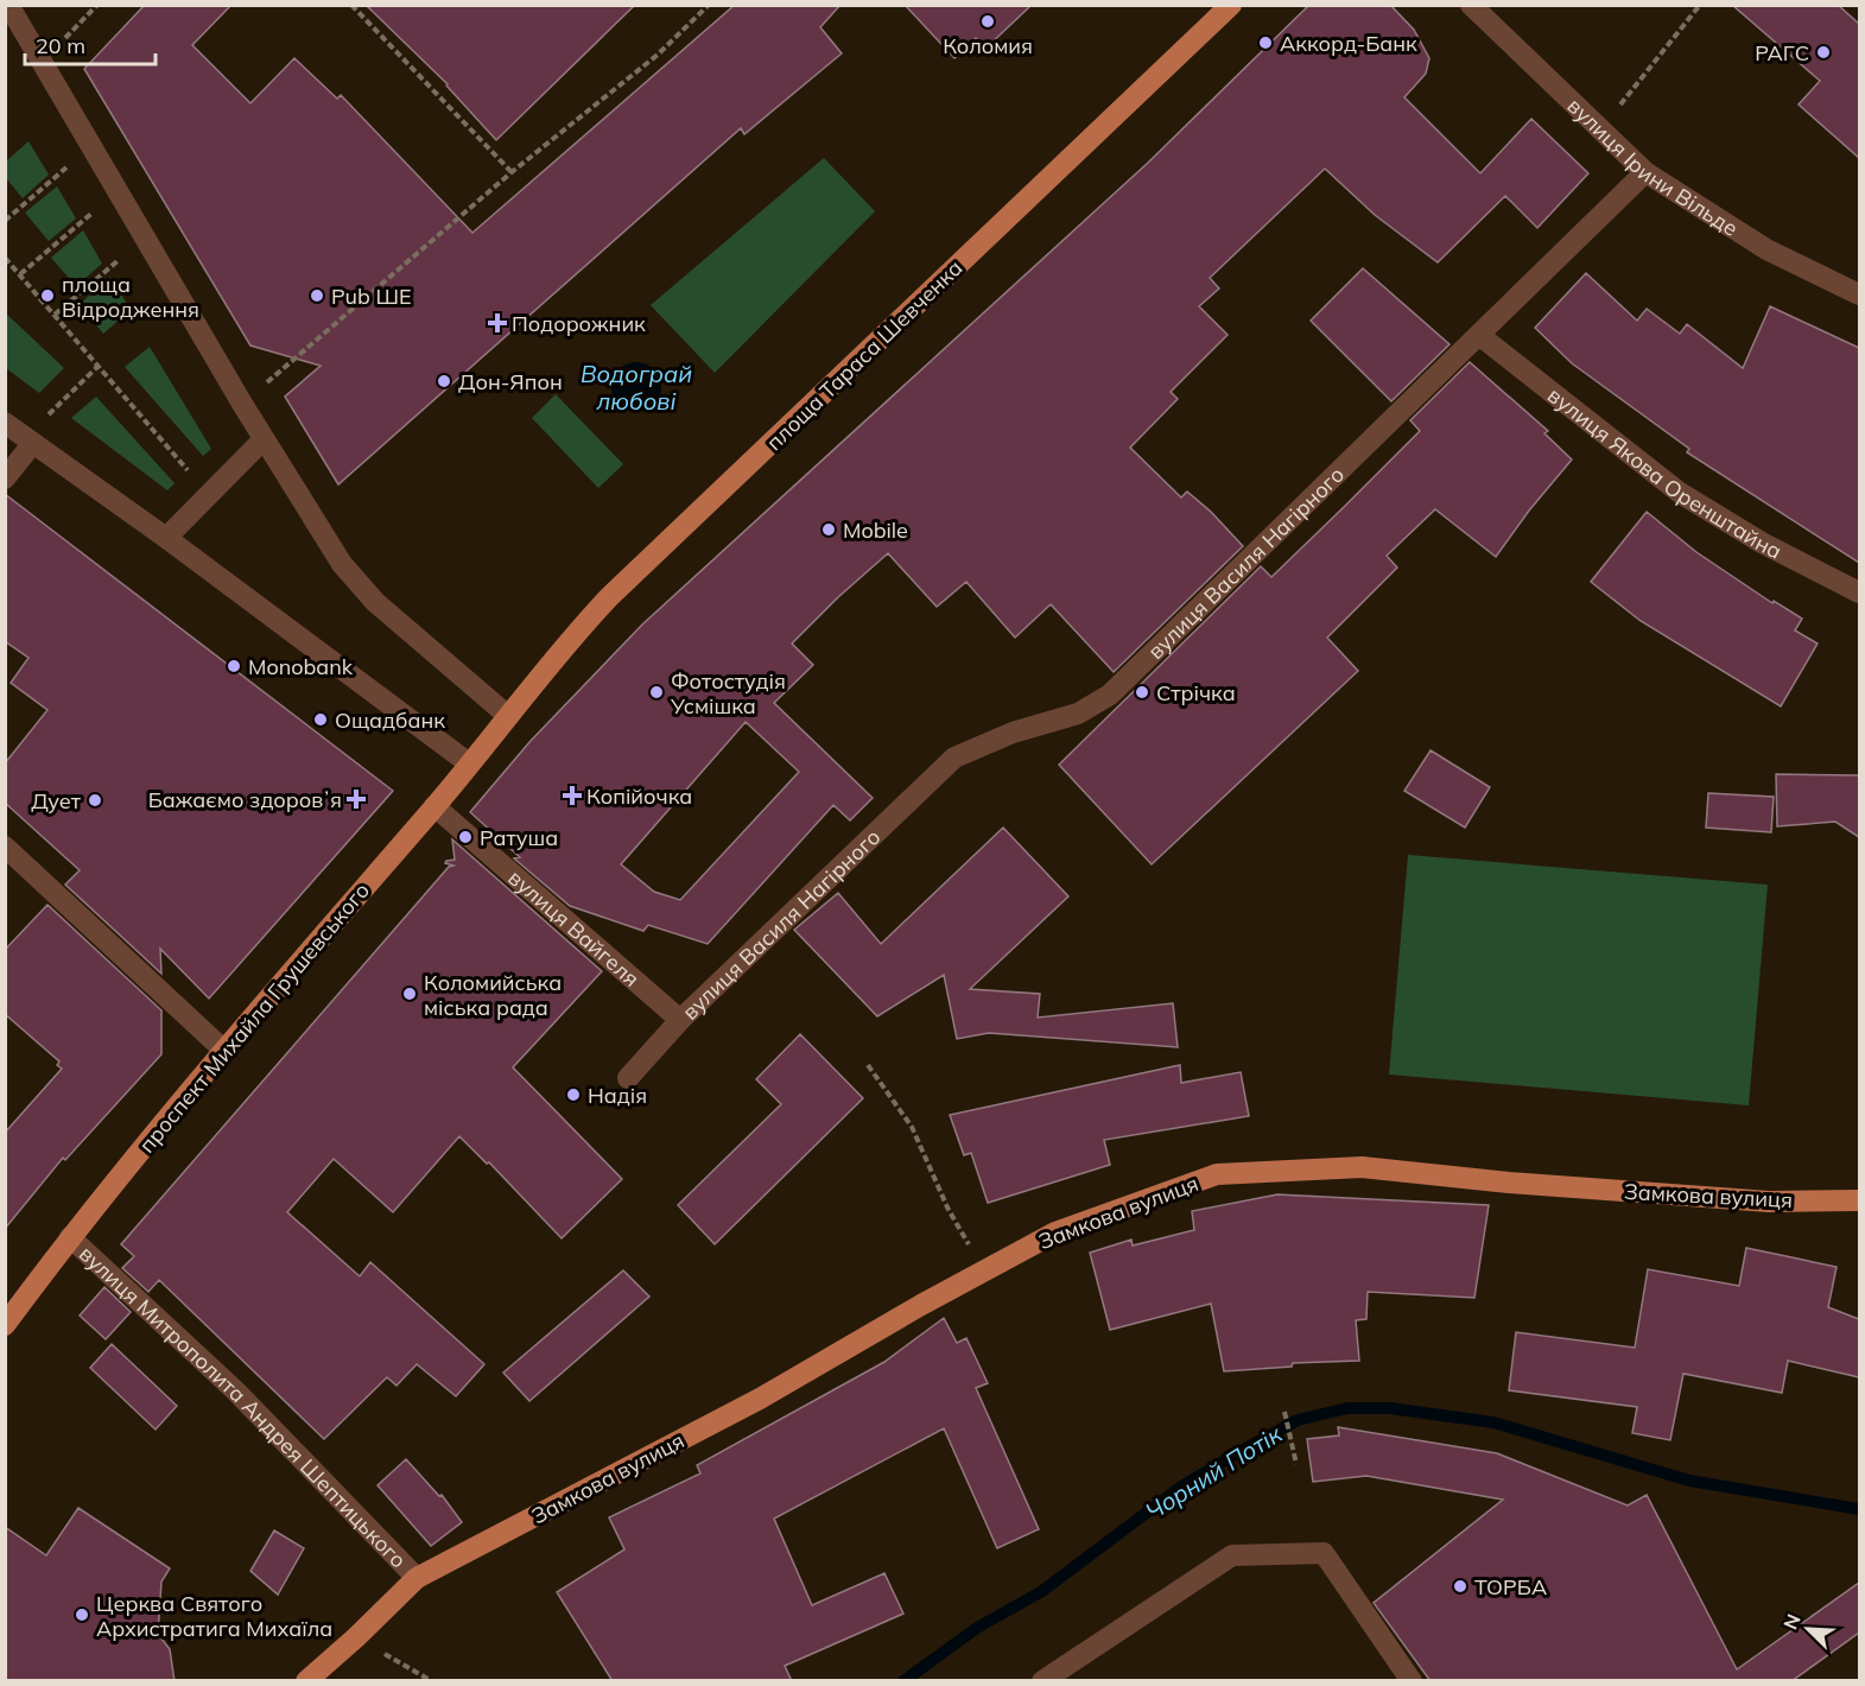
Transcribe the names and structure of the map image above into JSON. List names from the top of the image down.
{
  "streets": {
    "main road": ["площа Тараса Шевченка", "проспект Михайла Грушевського", "Замкова вулиця"],
    "street": [
      "вулиця Ірини Вільде",
      "вулиця Якова Оренштайна",
      "вулиця Василя Нагірного",
      "вулиця Вайгеля",
      "вулиця Митрополита Андрея Шептицького"
    ]
  },
  "crossings": [
    ["вулиця Ірини Вільде", "вулиця Василя Нагірного"],
    ["площа Тараса Шевченка", "проспект Михайла Грушевського"],
    ["вулиця Якова Оренштайна", "вулиця Василя Нагірного"],
    ["вулиця Василя Нагірного", "вулиця Вайгеля"],
    ["вулиця Вайгеля", "проспект Михайла Грушевського"],
    ["проспект Михайла Грушевського", "вулиця Митрополита Андрея Шептицького"],
    ["Замкова вулиця", "вулиця Митрополита Андрея Шептицького"]
  ],
  "water": ["Водограй любові", "Чорний Потік"],
  "places": {
    "other": [
      "Коломия",
      "Аккорд-Банк",
      "РАГС",
      "площа Відродження",
      "Pub ШЕ",
      "Дон-Япон",
      "Mobile",
      "Monobank",
      "Фотостудія Усмішка",
      "Стрічка",
      "Ощадбанк",
      "Дует",
      "Ратуша",
      "Коломийська міська рада",
      "Надія",
      "ТОРБА",
      "Церква Святого Архистратига Михаїла"
    ],
    "health": ["Подорожник", "Копійочка", "Бажаємо здоровʼя"]
  },
  "scale_bar": "20 m",
  "north": "top left"
}
